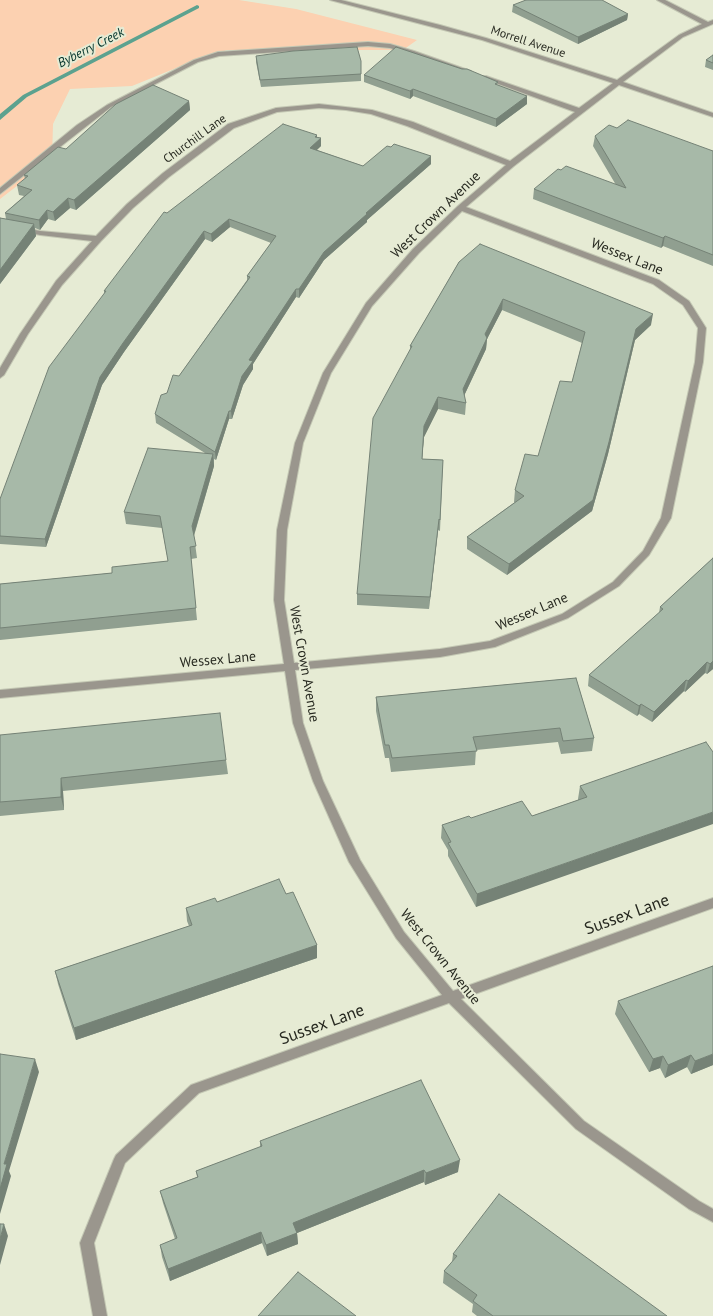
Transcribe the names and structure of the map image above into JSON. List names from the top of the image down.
{
  "streets": {
    "street": [
      "Morrell Avenue",
      "Churchill Lane",
      "West Crown Avenue",
      "Wessex Lane",
      "Sussex Lane"
    ]
  },
  "crossings": [
    ["Morrell Avenue", "West Crown Avenue"],
    ["Churchill Lane", "West Crown Avenue"],
    ["West Crown Avenue", "Wessex Lane"],
    ["West Crown Avenue", "Sussex Lane"]
  ],
  "water": ["Byberry Creek"]
}
